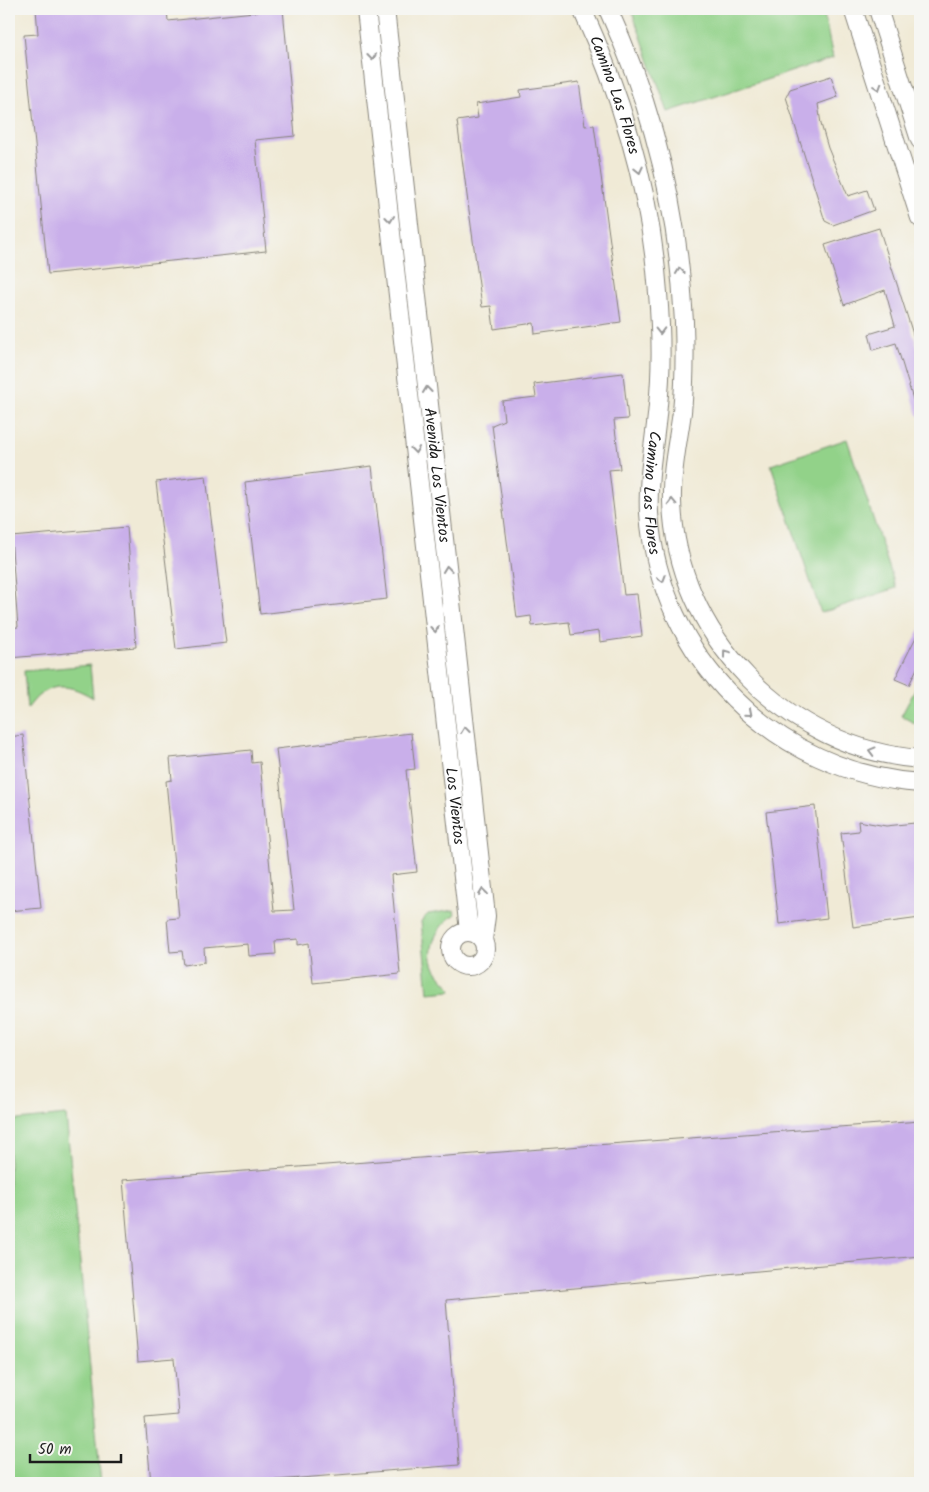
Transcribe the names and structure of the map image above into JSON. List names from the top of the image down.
{
  "streets": {
    "street": ["Camino Las Flores", "Avenida Los Vientos", "Los Vientos"]
  },
  "crossings": [
    ["Avenida Los Vientos", "Los Vientos"]
  ],
  "scale_bar": "50 m"
}
